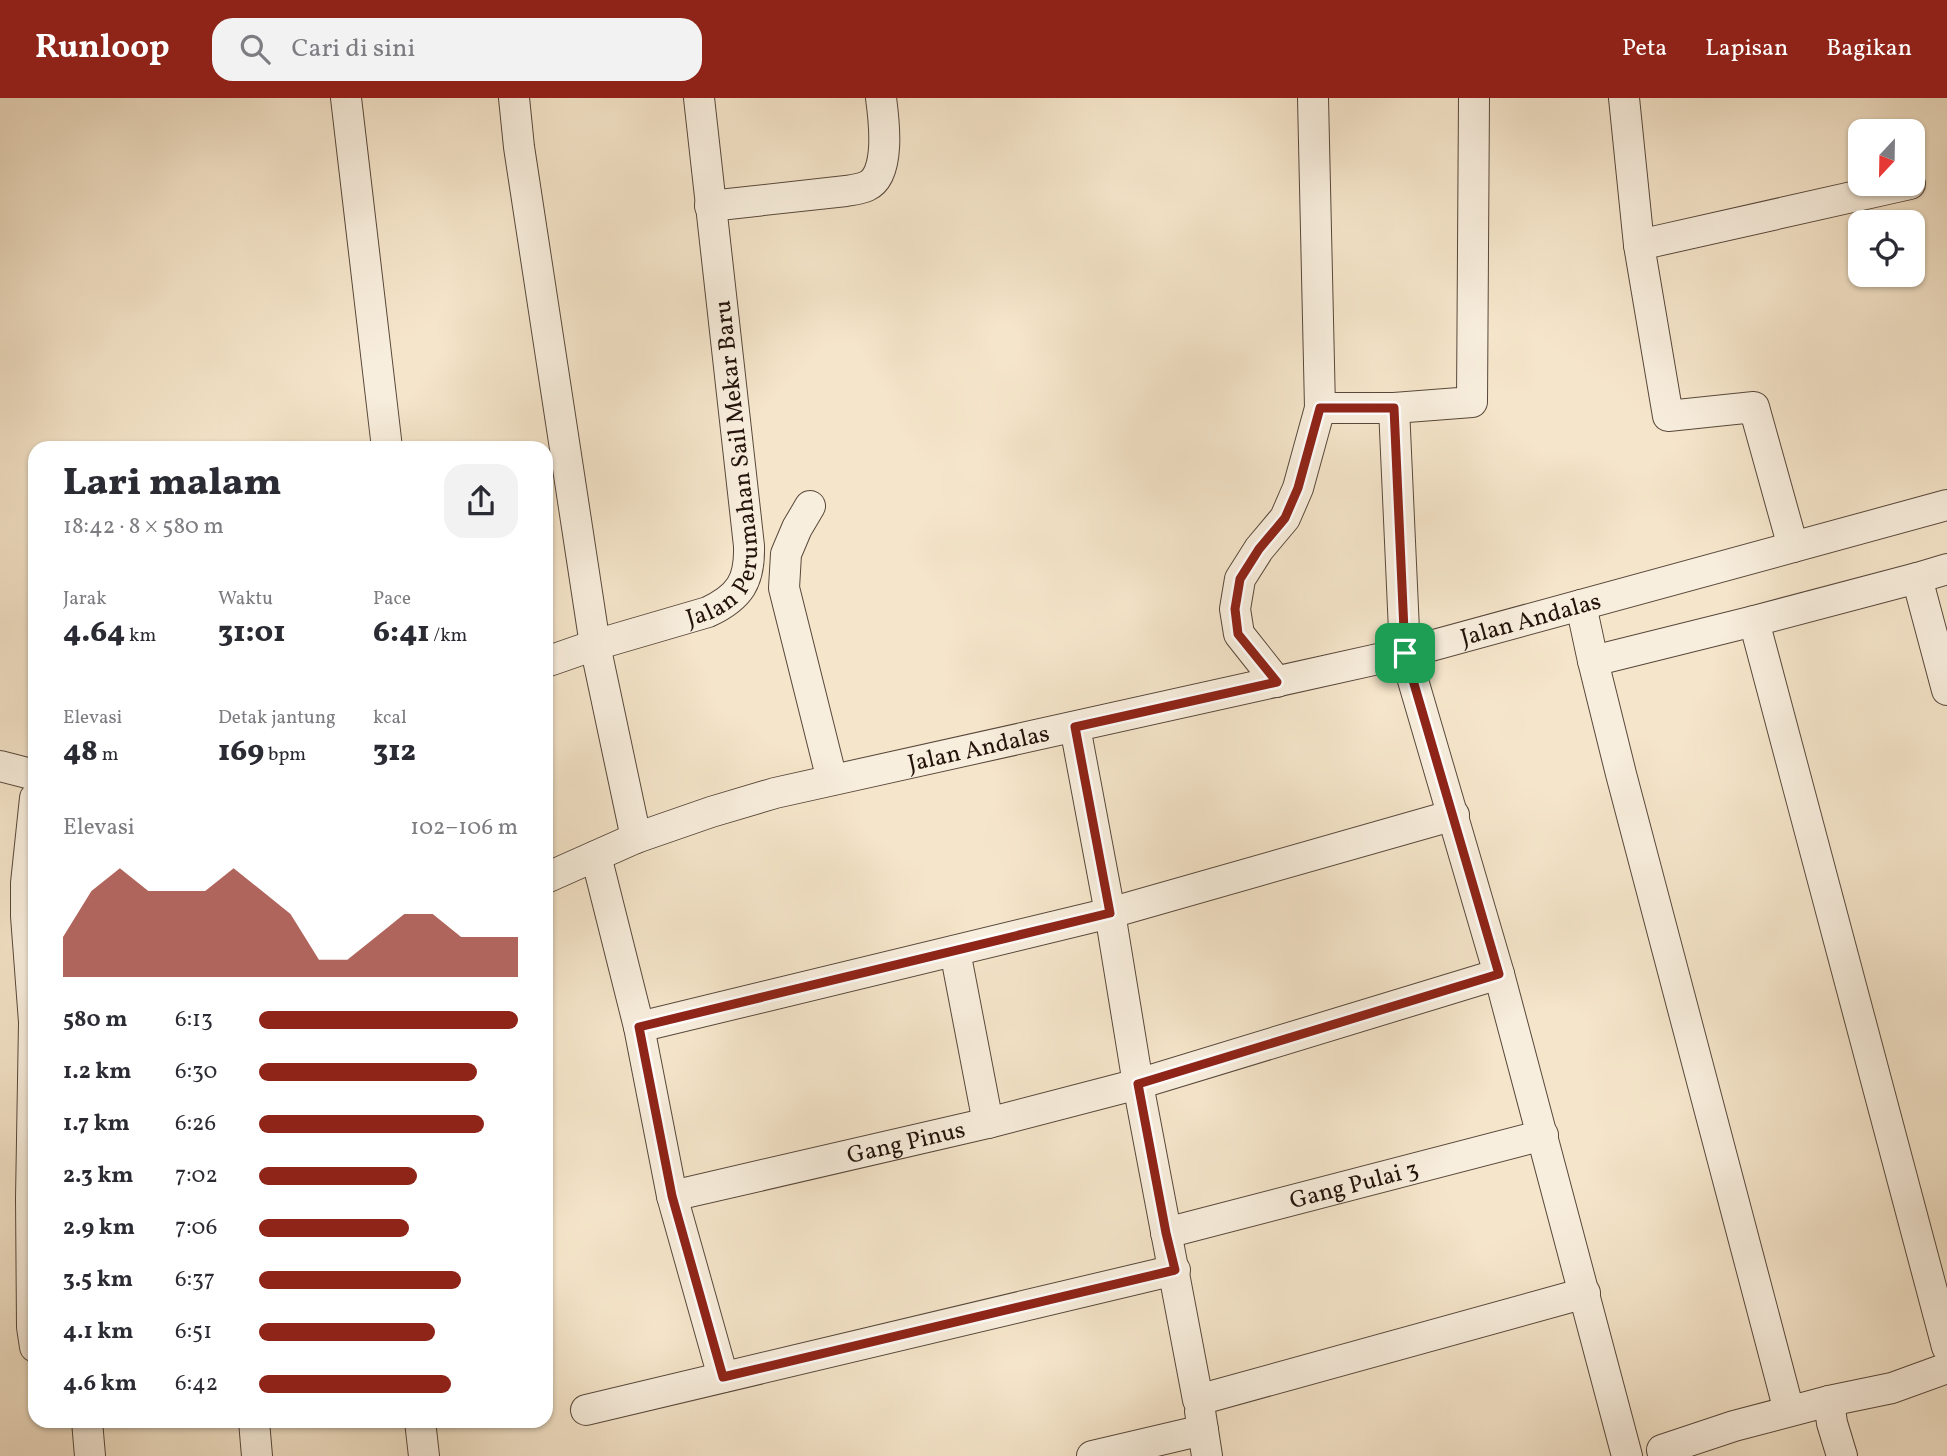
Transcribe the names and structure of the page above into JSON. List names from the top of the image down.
{
  "streets": {
    "street": [
      "Jalan Perumahan Sail Mekar Baru",
      "Jalan Andalas",
      "Gang Pinus",
      "Gang Pulai 3"
    ]
  },
  "north": "bottom",
  "page": {
    "header": "Runloop",
    "search": "Cari di sini",
    "nav": ["Peta", "Lapisan", "Bagikan"],
    "heading": ["Lari malam", "18:42 · 8 × 580 m"],
    "stats": [
      ["Jarak", "4.64 km"],
      ["Waktu", "31:01"],
      ["Pace", "6:41 /km"],
      ["Elevasi", "48 m"],
      ["Detak jantung", "169 bpm"],
      ["kcal", "312"]
    ],
    "chart": ["Elevasi", "102–106 m"],
    "list": [
      {
        "name": "580 m",
        "note": "6:13"
      },
      {
        "name": "1.2 km",
        "note": "6:30"
      },
      {
        "name": "1.7 km",
        "note": "6:26"
      },
      {
        "name": "2.3 km",
        "note": "7:02"
      },
      {
        "name": "2.9 km",
        "note": "7:06"
      },
      {
        "name": "3.5 km",
        "note": "6:37"
      },
      {
        "name": "4.1 km",
        "note": "6:51"
      },
      {
        "name": "4.6 km",
        "note": "6:42"
      }
    ]
  }
}
